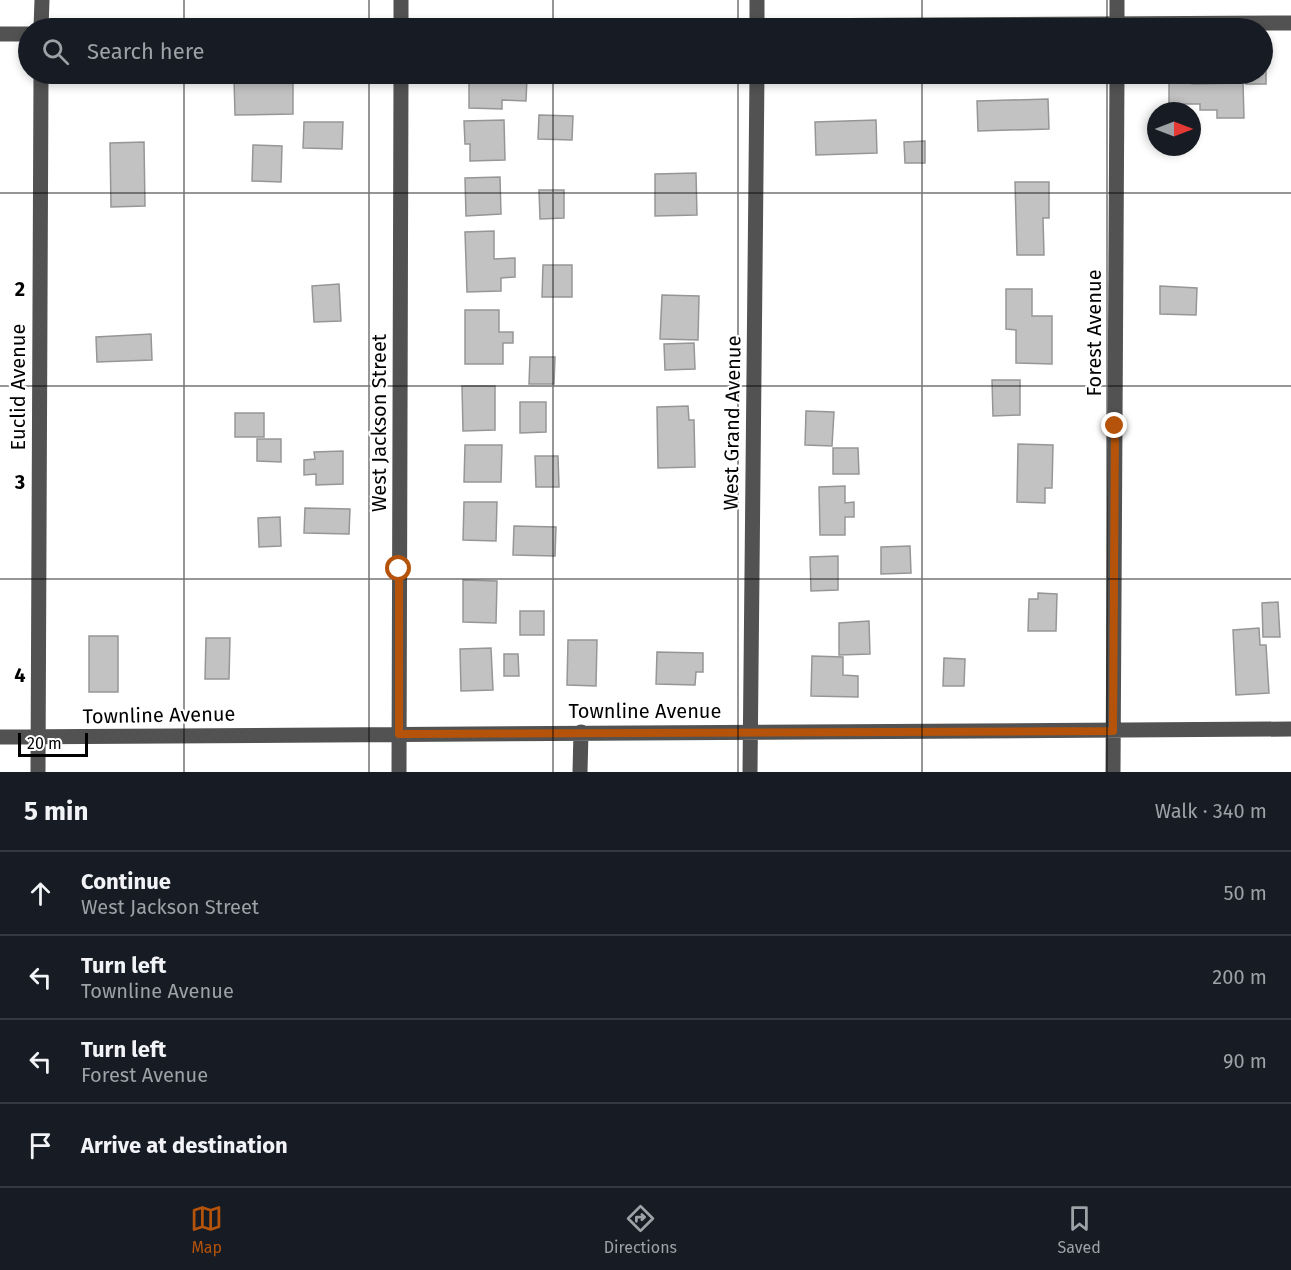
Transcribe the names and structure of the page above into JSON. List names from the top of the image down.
{
  "streets": {
    "street": [
      "Forest Avenue",
      "Euclid Avenue",
      "West Jackson Street",
      "West Grand Avenue",
      "Townline Avenue"
    ]
  },
  "crossings": [
    ["Forest Avenue", "Townline Avenue"],
    ["Euclid Avenue", "Townline Avenue"],
    ["West Jackson Street", "Townline Avenue"],
    ["West Grand Avenue", "Townline Avenue"]
  ],
  "scale_bar": "20 m",
  "north": "right",
  "page": {
    "search": "Search here",
    "scale": "20 m",
    "heading": ["5 min", "Walk · 340 m"],
    "list": [
      ["Continue", "West Jackson Street", "50 m"],
      ["Turn left", "Townline Avenue", "200 m"],
      ["Turn left", "Forest Avenue", "90 m"],
      "Arrive at destination"
    ],
    "nav": ["Map", "Directions", "Saved"]
  },
  "grid": {
    "rows": ["2", "3", "4"]
  }
}
